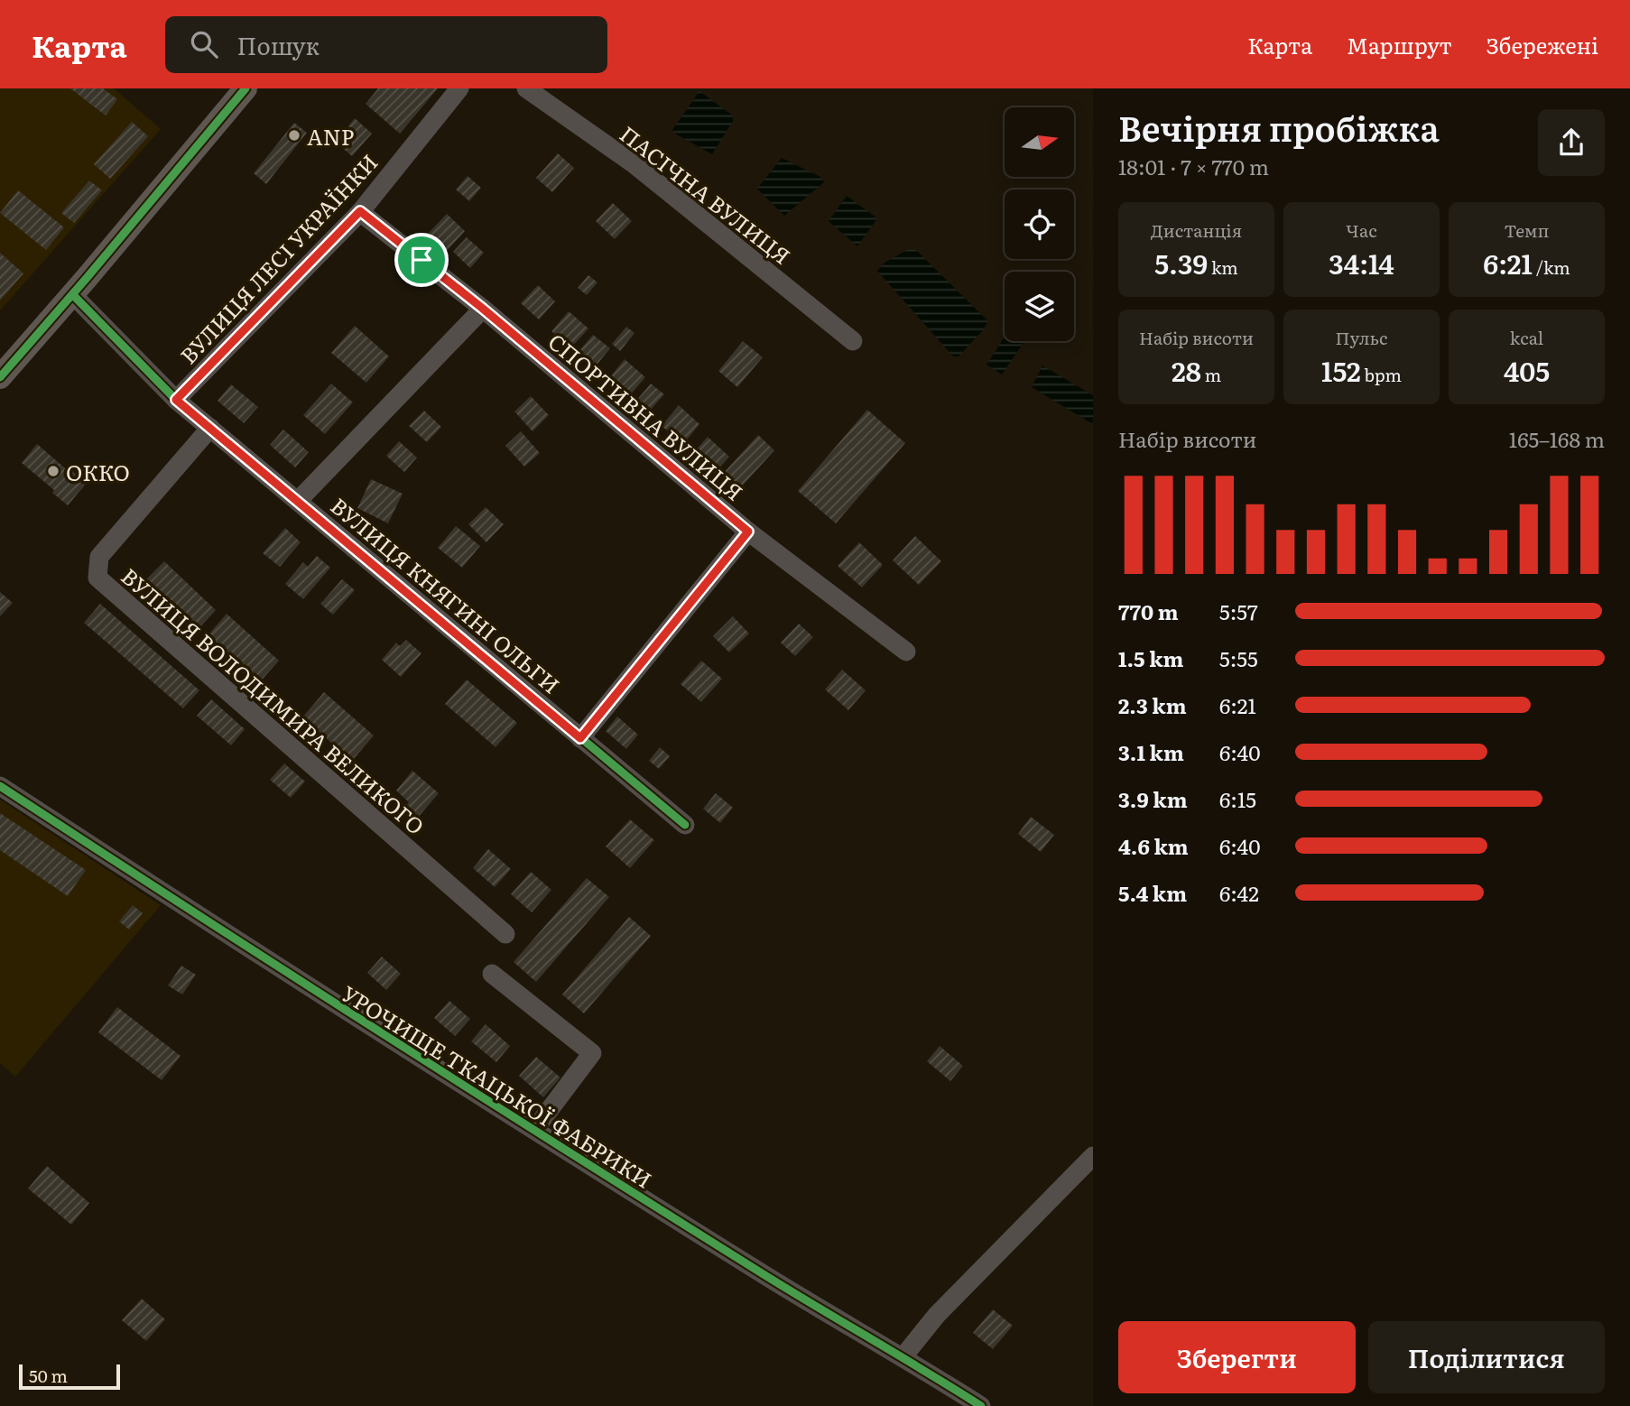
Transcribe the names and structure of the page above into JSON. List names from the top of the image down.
{
  "streets": {
    "street": [
      "ПАСІЧНА ВУЛИЦЯ",
      "ВУЛИЦЯ ЛЕСІ УКРАЇНКИ",
      "СПОРТИВНА ВУЛИЦЯ",
      "ВУЛИЦЯ КНЯГИНІ ОЛЬГИ",
      "ВУЛИЦЯ ВОЛОДИМИРА ВЕЛИКОГО",
      "УРОЧИЩЕ ТКАЦЬКОЇ ФАБРИКИ"
    ]
  },
  "crossings": [
    ["ВУЛИЦЯ ЛЕСІ УКРАЇНКИ", "СПОРТИВНА ВУЛИЦЯ"],
    ["ВУЛИЦЯ ЛЕСІ УКРАЇНКИ", "ВУЛИЦЯ КНЯГИНІ ОЛЬГИ"],
    ["ВУЛИЦЯ КНЯГИНІ ОЛЬГИ", "ВУЛИЦЯ ВОЛОДИМИРА ВЕЛИКОГО"]
  ],
  "places": ["ANP", "ОККО"],
  "scale_bar": "50 m",
  "north": "right",
  "page": {
    "header": "Карта",
    "search": "Пошук",
    "nav": ["Карта", "Маршрут", "Збережені"],
    "heading": ["Вечірня пробіжка", "18:01 · 7 × 770 m"],
    "stats": [
      ["Дистанція", "5.39 km"],
      ["Час", "34:14"],
      ["Темп", "6:21 /km"],
      ["Набір висоти", "28 m"],
      ["Пульс", "152 bpm"],
      ["kcal", "405"]
    ],
    "chart": ["Набір висоти", "165–168 m"],
    "list": [
      {
        "name": "770 m",
        "note": "5:57"
      },
      {
        "name": "1.5 km",
        "note": "5:55"
      },
      {
        "name": "2.3 km",
        "note": "6:21"
      },
      {
        "name": "3.1 km",
        "note": "6:40"
      },
      {
        "name": "3.9 km",
        "note": "6:15"
      },
      {
        "name": "4.6 km",
        "note": "6:40"
      },
      {
        "name": "5.4 km",
        "note": "6:42"
      }
    ],
    "buttons": ["Зберегти", "Поділитися"],
    "scale": "50 m"
  }
}
